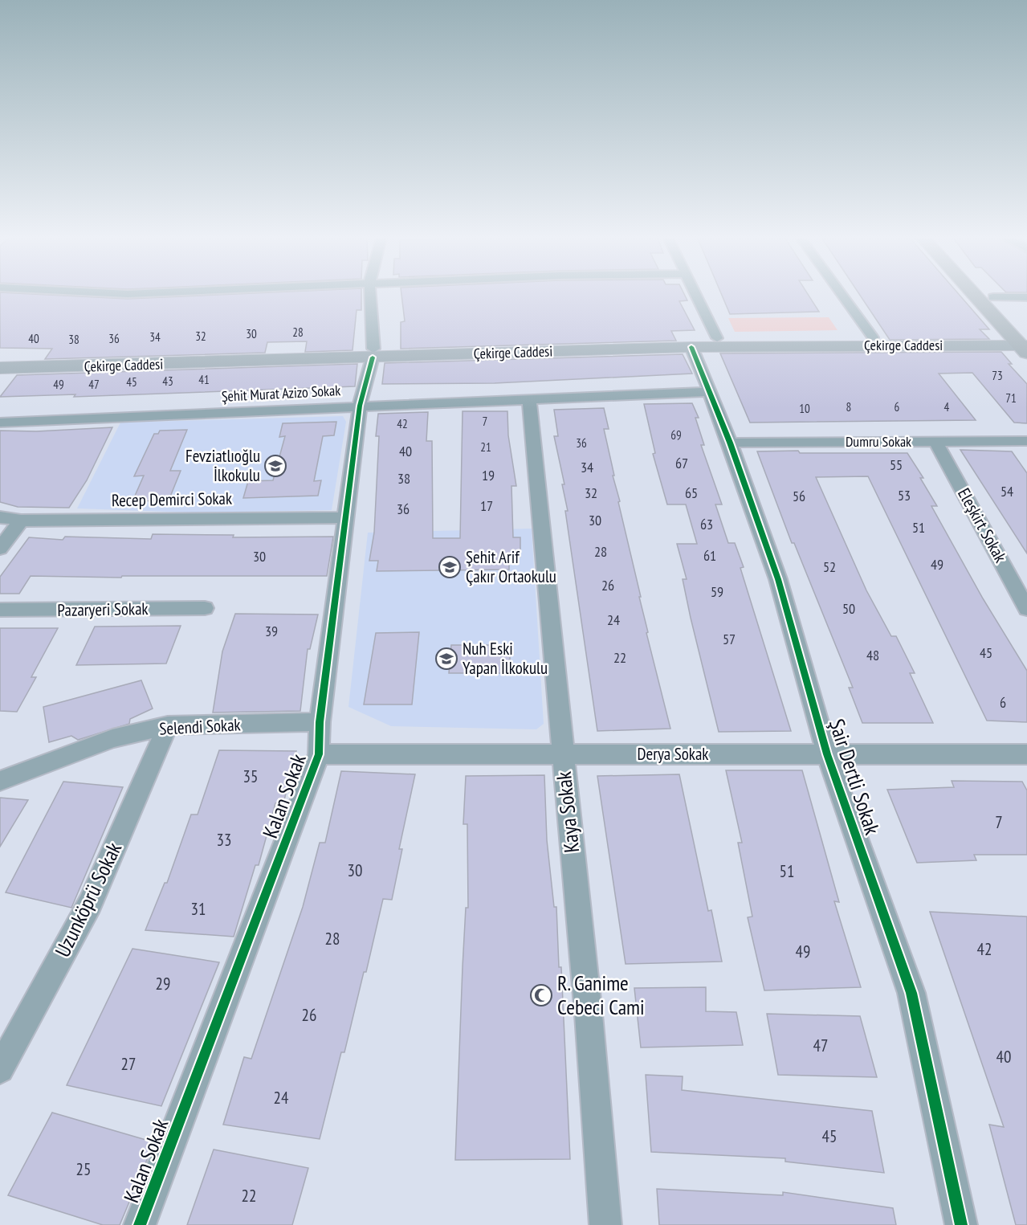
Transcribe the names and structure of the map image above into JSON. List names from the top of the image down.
{
  "streets": {
    "main road": ["Çekirge Caddesi"],
    "street": [
      "Şehit Murat Azizo Sokak",
      "Dumru Sokak",
      "Recep Demirci Sokak",
      "Eleşkirt Sokak",
      "Pazaryeri Sokak",
      "Selendi Sokak",
      "Derya Sokak",
      "Şair Dertli Sokak",
      "Kalan Sokak",
      "Kaya Sokak",
      "Uzunköprü Sokak"
    ]
  },
  "crossings": [
    ["Çekirge Caddesi", "Şair Dertli Sokak"],
    ["Çekirge Caddesi", "Kalan Sokak"],
    ["Şehit Murat Azizo Sokak", "Şair Dertli Sokak"],
    ["Şehit Murat Azizo Sokak", "Kalan Sokak"],
    ["Şehit Murat Azizo Sokak", "Kaya Sokak"],
    ["Dumru Sokak", "Eleşkirt Sokak"],
    ["Dumru Sokak", "Şair Dertli Sokak"],
    ["Recep Demirci Sokak", "Kalan Sokak"],
    ["Selendi Sokak", "Kalan Sokak"],
    ["Selendi Sokak", "Uzunköprü Sokak"],
    ["Derya Sokak", "Şair Dertli Sokak"],
    ["Derya Sokak", "Kalan Sokak"],
    ["Derya Sokak", "Kaya Sokak"]
  ],
  "places": {
    "school or university": ["Fevziatlıoğlu İlkokulu", "Şehit Arif Çakır Ortaokulu", "Nuh Eski Yapan İlkokulu"],
    "mosque": ["R. Ganime Cebeci Cami"]
  },
  "house_numbers": [
    "28",
    "30",
    "32",
    "34",
    "40",
    "36",
    "38",
    "73",
    "41",
    "43",
    "45",
    "49",
    "47",
    "71",
    "8",
    "6",
    "4",
    "10",
    "7",
    "42",
    "69",
    "36",
    "21",
    "40",
    "67",
    "55",
    "34",
    "19",
    "38",
    "54",
    "32",
    "65",
    "53",
    "56",
    "17",
    "36",
    "30",
    "63",
    "51",
    "28",
    "61",
    "30",
    "49",
    "52",
    "26",
    "59",
    "50",
    "24",
    "39",
    "57",
    "45",
    "48",
    "22",
    "6",
    "35",
    "7",
    "33",
    "30",
    "51",
    "31",
    "28",
    "42",
    "49",
    "29",
    "26",
    "47",
    "40",
    "27",
    "24",
    "45",
    "25",
    "22"
  ]
}
